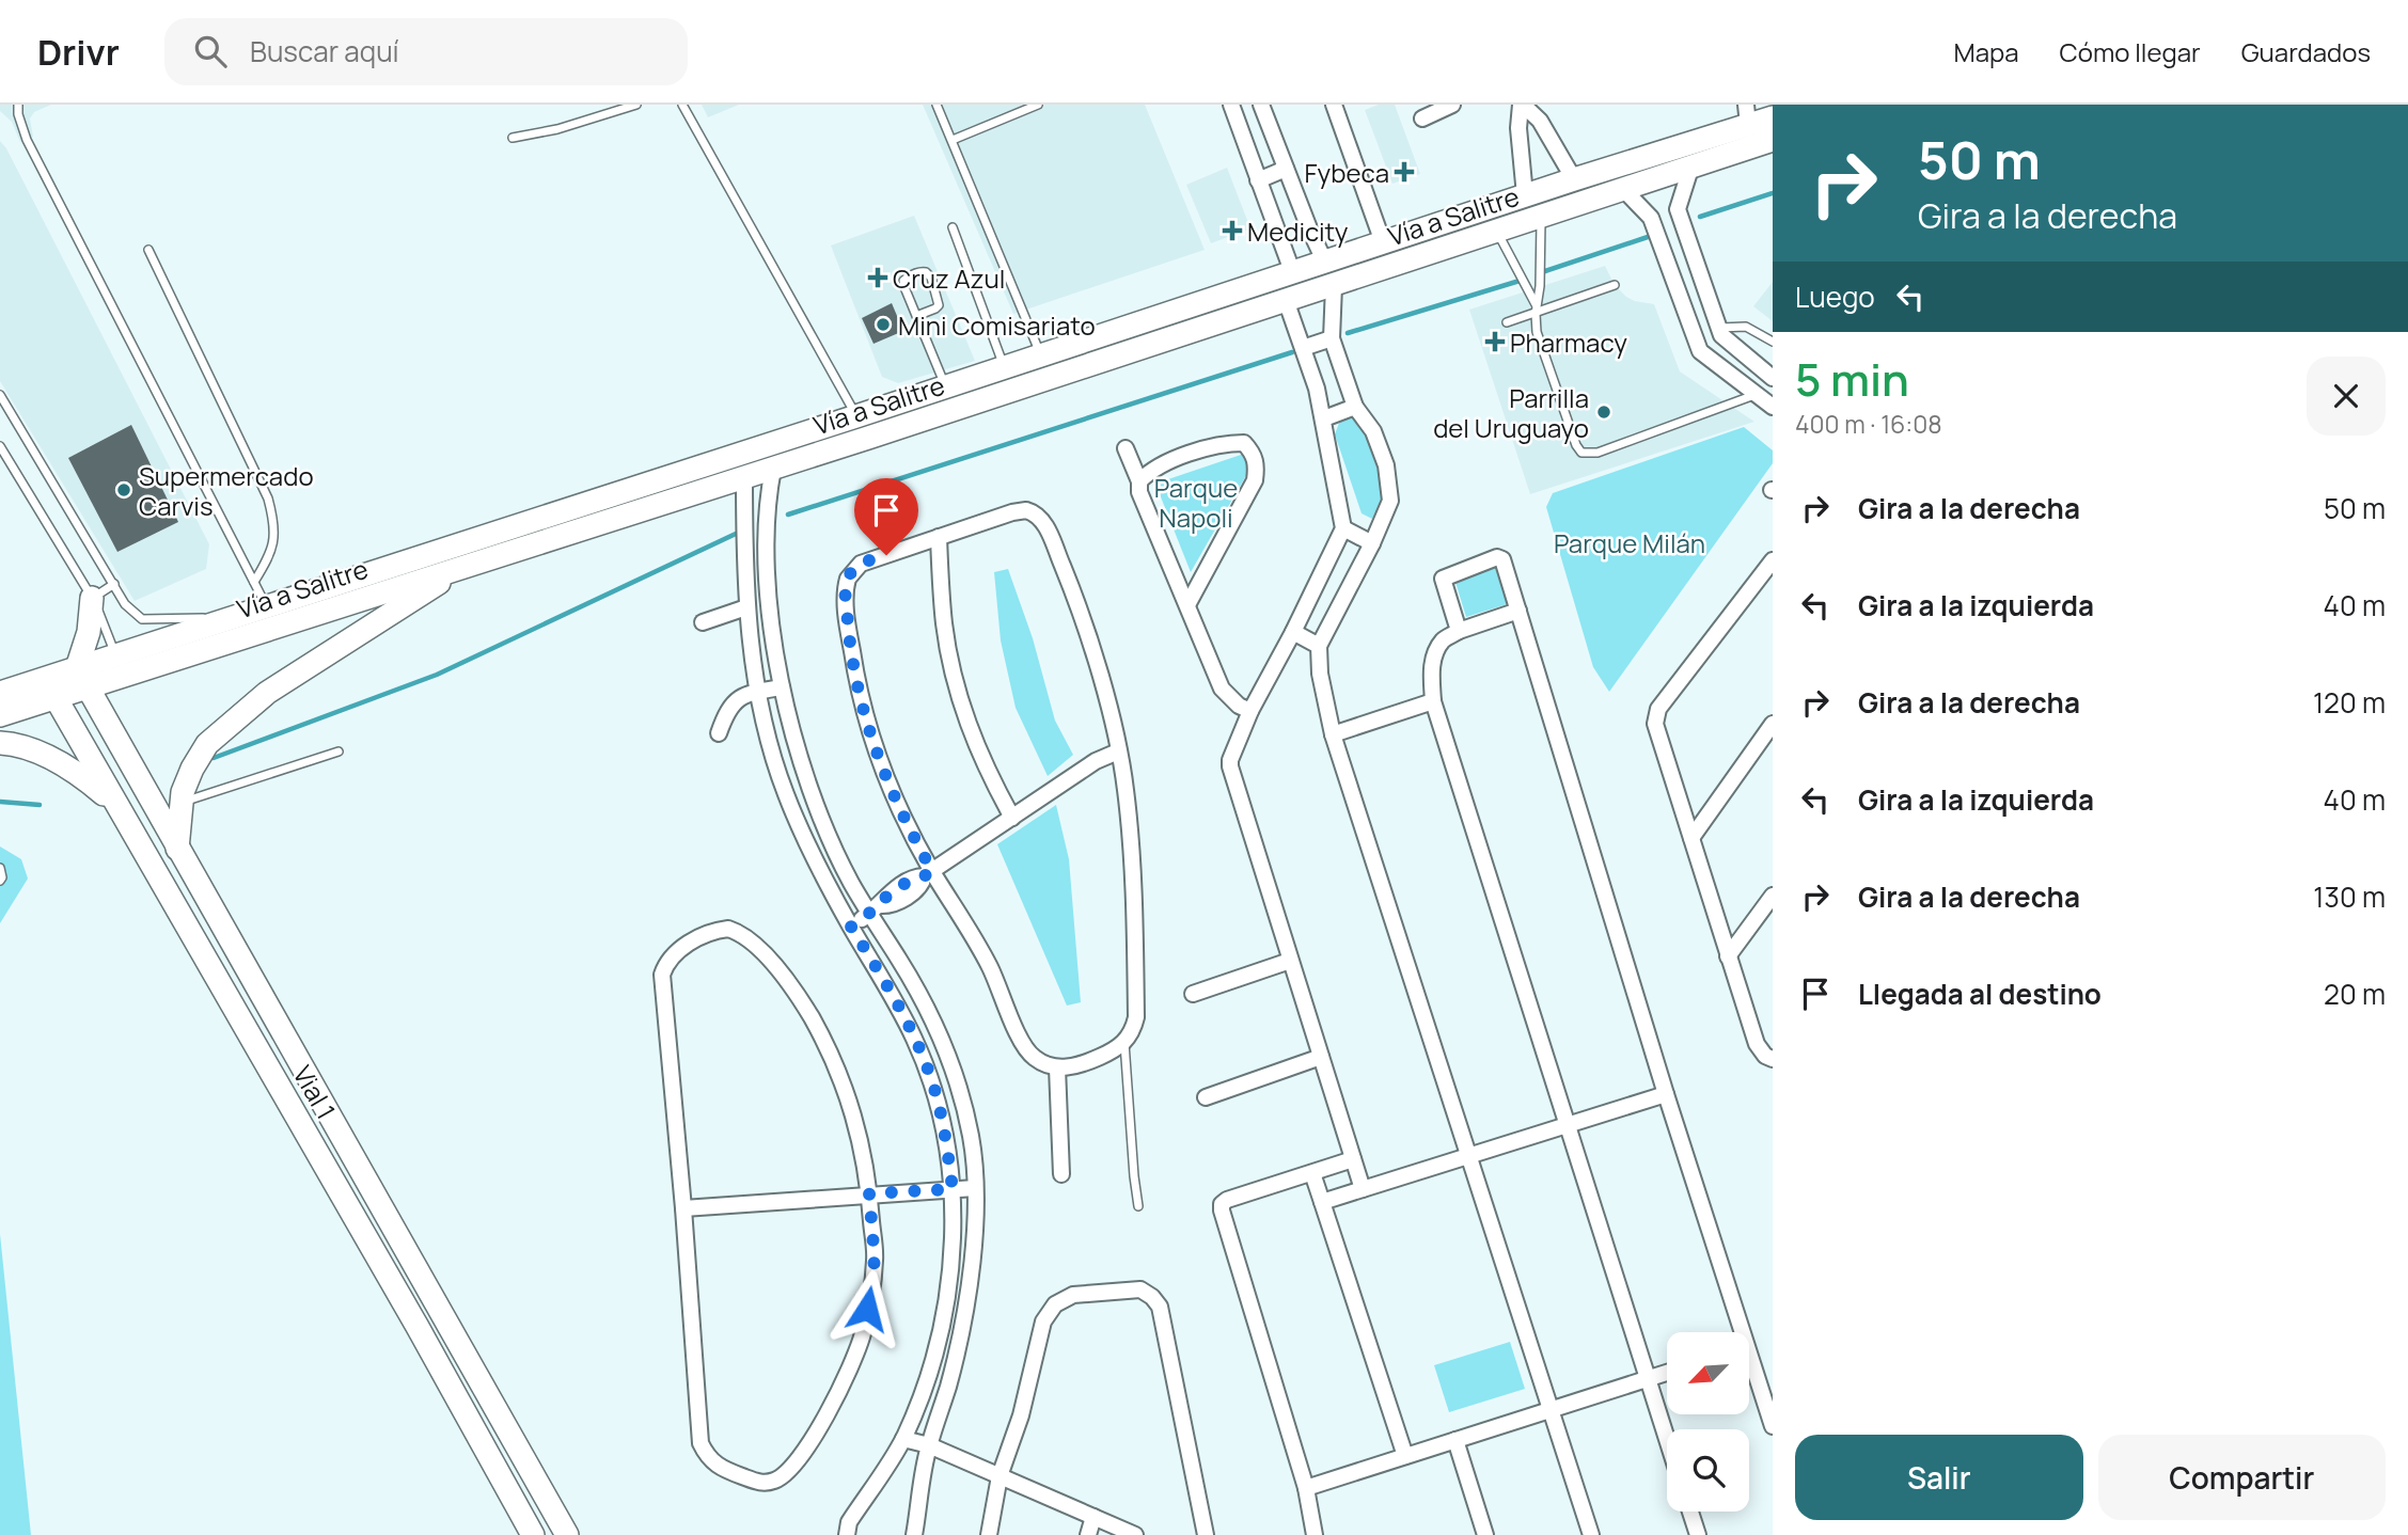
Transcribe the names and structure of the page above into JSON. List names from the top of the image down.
{
  "streets": {
    "main road": ["Vía a Salitre", "Vial 1"]
  },
  "crossings": [
    ["Vía a Salitre", "Vial 1"]
  ],
  "parks": ["Parque Napoli", "Parque Milán"],
  "places": {
    "health": [
      "Fybeca",
      "Medicity",
      "Cruz Azul",
      "Pharmacy"
    ],
    "other": ["Mini Comisariato", "Parrilla del Uruguayo", "Supermercado Carvis"]
  },
  "north": "bottom left",
  "page": {
    "header": "Drivr",
    "search": "Buscar aquí",
    "nav": ["Mapa", "Cómo llegar", "Guardados"],
    "turn": ["50 m", "Gira a la derecha"],
    "then": "Luego",
    "heading": ["5 min", "400 m · 16:08"],
    "list": [
      {
        "name": "Gira a la derecha",
        "value": "50 m"
      },
      {
        "name": "Gira a la izquierda",
        "value": "40 m"
      },
      {
        "name": "Gira a la derecha",
        "value": "120 m"
      },
      {
        "name": "Gira a la izquierda",
        "value": "40 m"
      },
      {
        "name": "Gira a la derecha",
        "value": "130 m"
      },
      {
        "name": "Llegada al destino",
        "value": "20 m"
      }
    ],
    "buttons": ["Salir", "Compartir"]
  }
}
